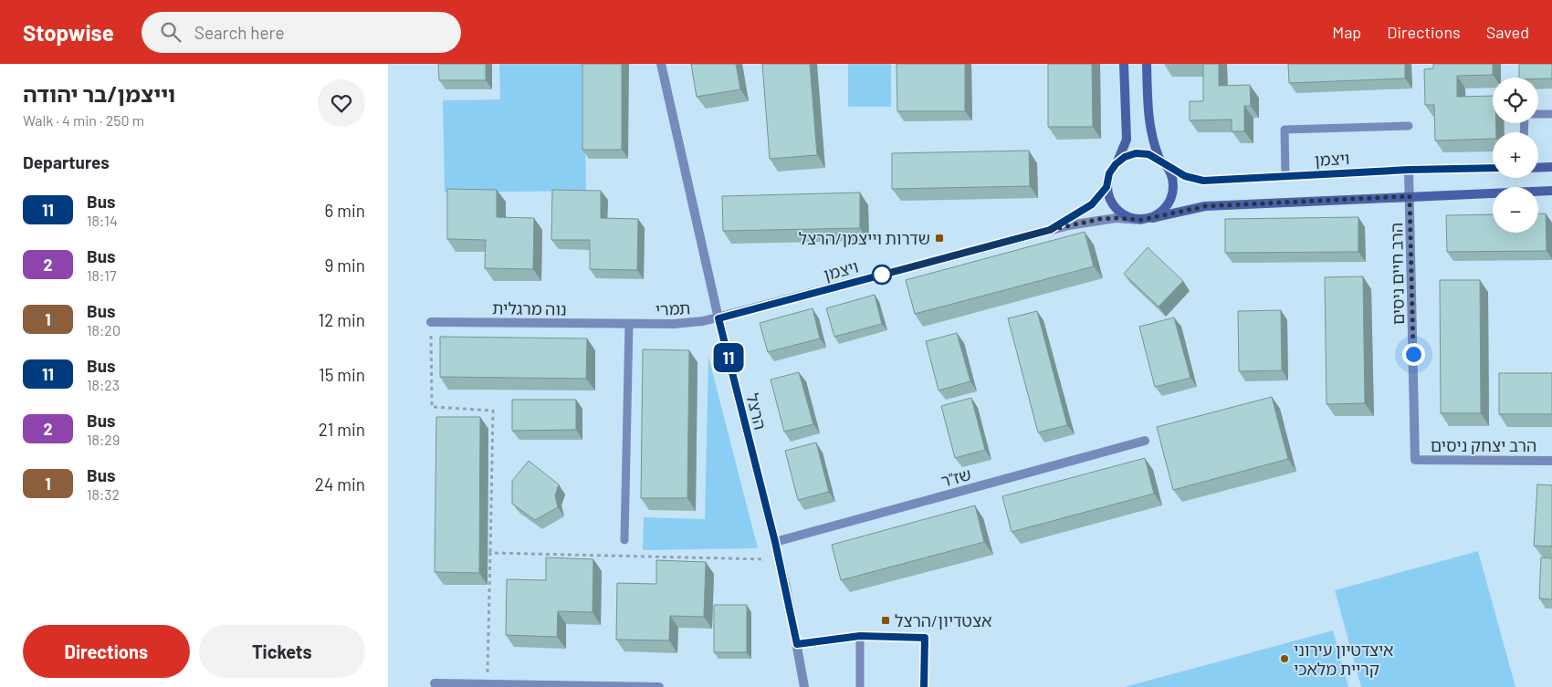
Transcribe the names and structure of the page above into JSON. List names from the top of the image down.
{
  "streets": {
    "street": [
      "ויצמן",
      "הרב חיים ניסים",
      "נוה מרגלית",
      "תמרי",
      "הרצל",
      "הרב יצחק ניסים",
      "שז\"ר"
    ]
  },
  "crossings": [
    ["ויצמן", "הרב חיים ניסים"],
    ["ויצמן", "תמרי"],
    ["ויצמן", "הרצל"],
    ["הרב חיים ניסים", "הרב יצחק ניסים"],
    ["נוה מרגלית", "תמרי"],
    ["תמרי", "הרצל"],
    ["הרצל", "שז\"ר"]
  ],
  "places": {
    "transit": ["שדרות וייצמן/הרצל", "אצטדיון/הרצל"],
    "other": ["איצדטיון עירוני קריית מלאכי"]
  },
  "lines": ["bus line 11"],
  "page": {
    "header": "Stopwise",
    "search": "Search here",
    "nav": ["Map", "Directions", "Saved"],
    "heading": [
      ["וייצמן/בר יהודה", "Walk · 4 min · 250 m"],
      "Departures"
    ],
    "on_map": "11",
    "map_buttons": ["+", "−"],
    "list": [
      {
        "mark": "11",
        "name": "Bus",
        "note": "18:14",
        "value": "6 min"
      },
      {
        "mark": "2",
        "name": "Bus",
        "note": "18:17",
        "value": "9 min"
      },
      {
        "mark": "1",
        "name": "Bus",
        "note": "18:20",
        "value": "12 min"
      },
      {
        "mark": "11",
        "name": "Bus",
        "note": "18:23",
        "value": "15 min"
      },
      {
        "mark": "2",
        "name": "Bus",
        "note": "18:29",
        "value": "21 min"
      },
      {
        "mark": "1",
        "name": "Bus",
        "note": "18:32",
        "value": "24 min"
      }
    ],
    "buttons": ["Directions", "Tickets"]
  }
}
